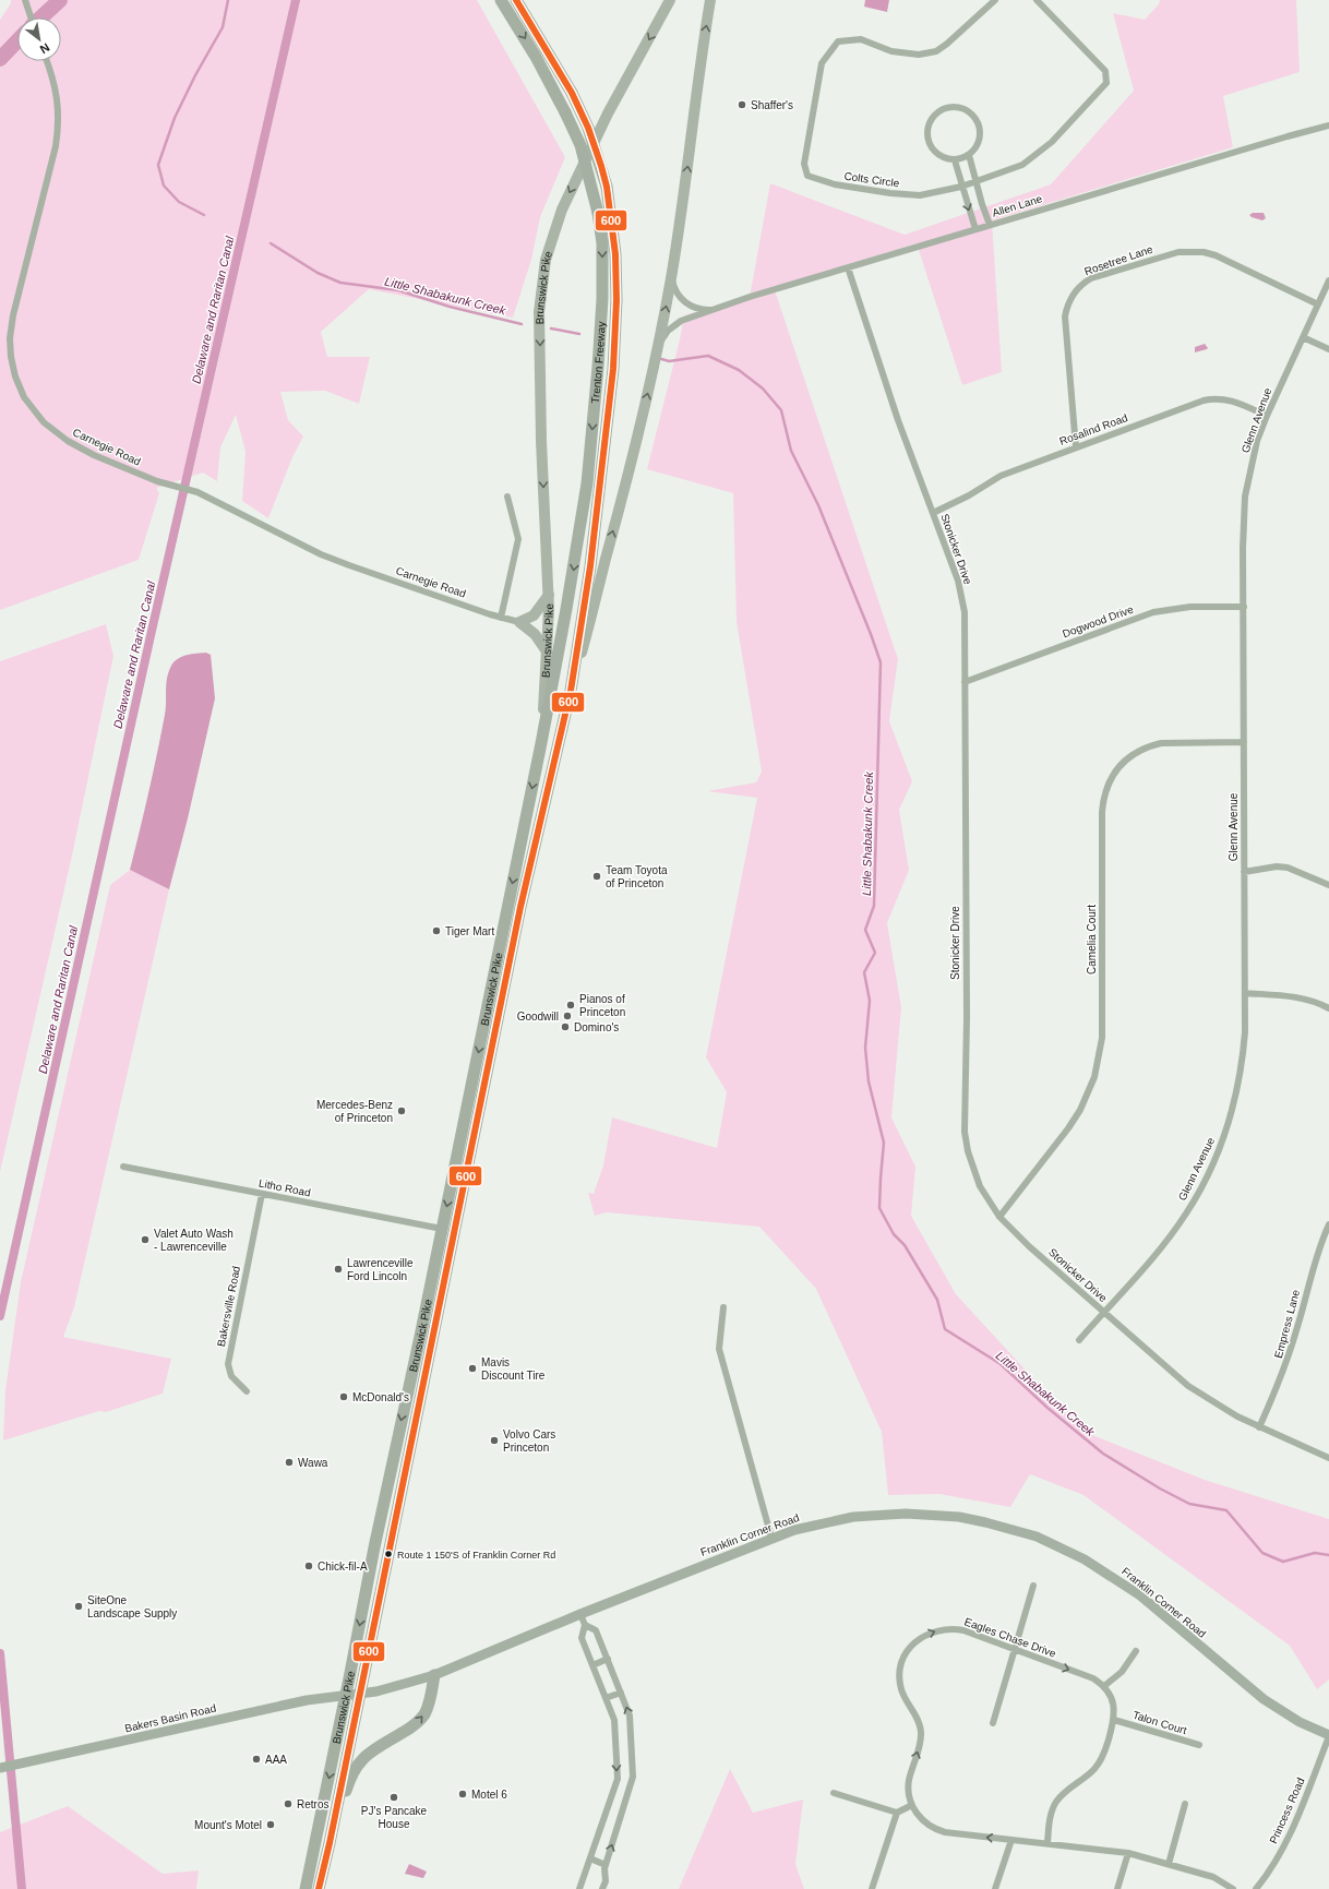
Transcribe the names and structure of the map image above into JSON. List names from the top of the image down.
{
  "streets": {
    "highway": ["Brunswick Pike", "Trenton Freeway"],
    "main road": ["Franklin Corner Road", "Bakers Basin Road"],
    "street": [
      "Colts Circle",
      "Allen Lane",
      "Rosetree Lane",
      "Glenn Avenue",
      "Rosalind Road",
      "Carnegie Road",
      "Stonicker Drive",
      "Dogwood Drive",
      "Camelia Court",
      "Litho Road",
      "Bakersville Road",
      "Empress Lane",
      "Eagles Chase Drive",
      "Talon Court",
      "Princess Road"
    ]
  },
  "crossings": [
    ["Allen Lane", "Brunswick Pike"],
    ["Allen Lane", "Stonicker Drive"],
    ["Rosetree Lane", "Glenn Avenue"],
    ["Rosetree Lane", "Rosalind Road"],
    ["Brunswick Pike", "Trenton Freeway"],
    ["Brunswick Pike", "Litho Road"],
    ["Brunswick Pike", "Franklin Corner Road"],
    ["Brunswick Pike", "Bakers Basin Road"],
    ["Glenn Avenue", "Rosalind Road"],
    ["Glenn Avenue", "Stonicker Drive"],
    ["Glenn Avenue", "Dogwood Drive"],
    ["Glenn Avenue", "Camelia Court"],
    ["Rosalind Road", "Stonicker Drive"],
    ["Stonicker Drive", "Dogwood Drive"],
    ["Stonicker Drive", "Camelia Court"],
    ["Stonicker Drive", "Empress Lane"],
    ["Litho Road", "Bakersville Road"],
    ["Franklin Corner Road", "Bakers Basin Road"],
    ["Franklin Corner Road", "Princess Road"]
  ],
  "water": ["Little Shabakunk Creek", "Delaware and Raritan Canal"],
  "places": [
    "Shaffer's",
    "Team Toyota of Princeton",
    "Tiger Mart",
    "Pianos of Princeton",
    "Goodwill",
    "Domino's",
    "Mercedes-Benz of Princeton",
    "Valet Auto Wash - Lawrenceville",
    "Lawrenceville Ford Lincoln",
    "Mavis Discount Tire",
    "McDonald's",
    "Volvo Cars Princeton",
    "Wawa",
    "Route 1 150'S of Franklin Corner Rd",
    "Chick-fil-A",
    "SiteOne Landscape Supply",
    "AAA",
    "Motel 6",
    "PJ's Pancake House",
    "Retros",
    "Mount's Motel"
  ],
  "lines": ["transit line 600"],
  "north": "bottom right"
}
